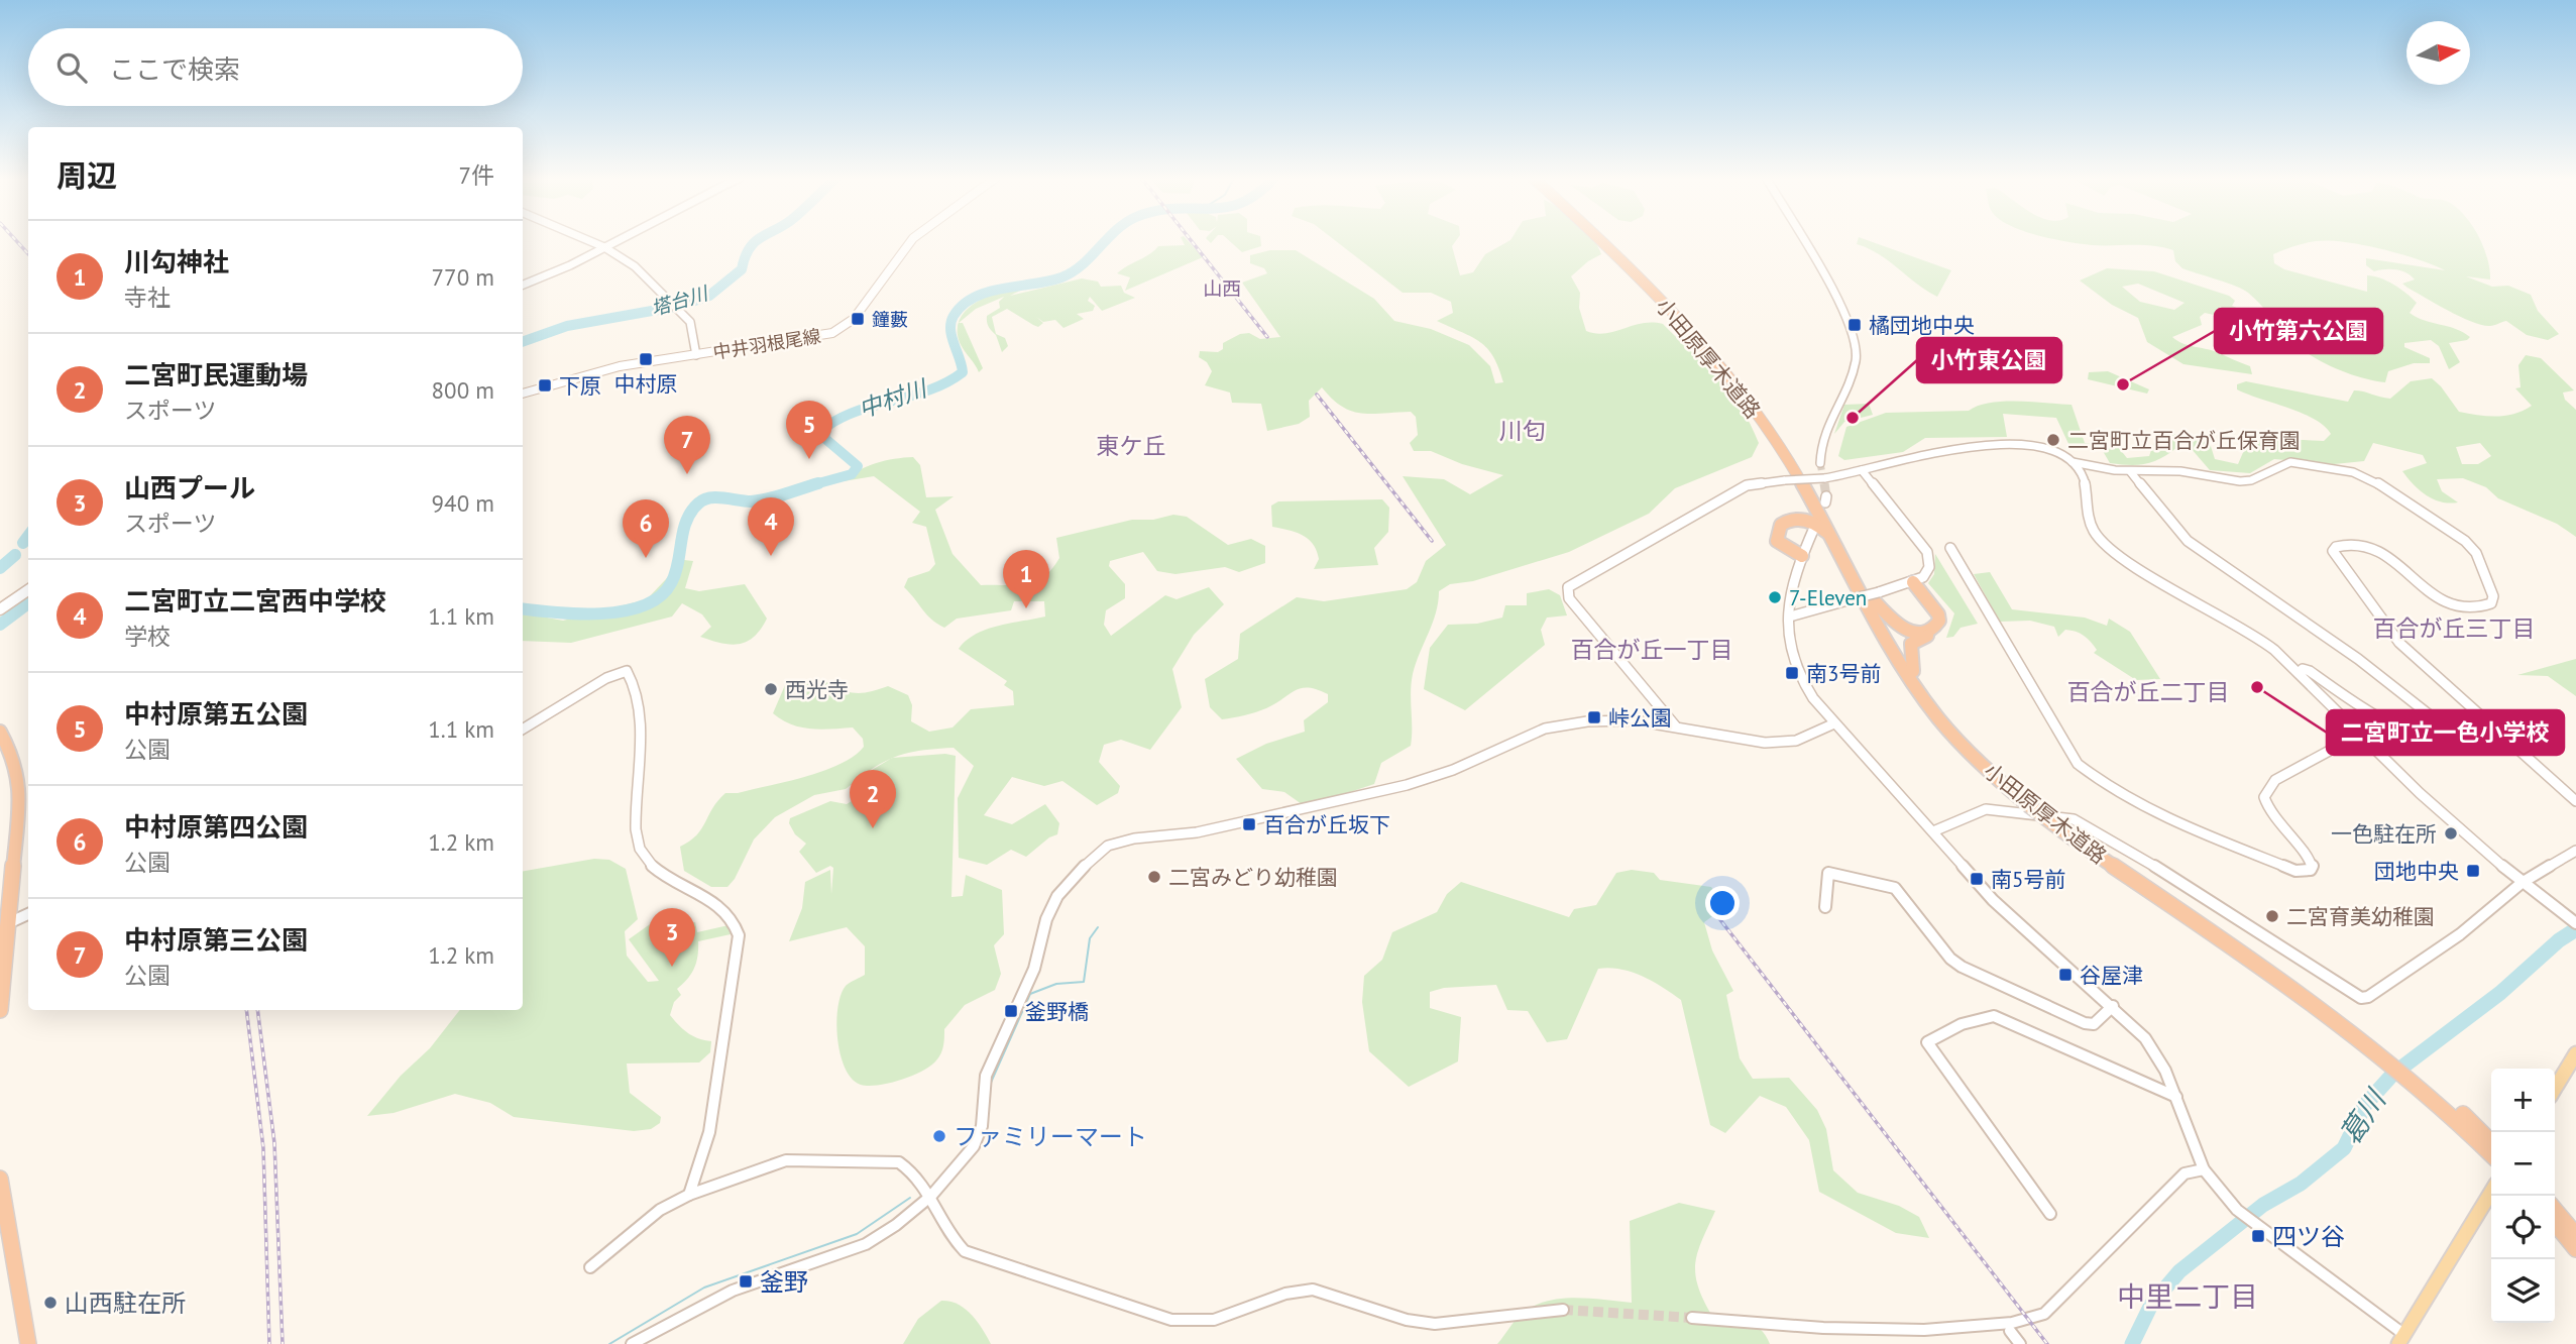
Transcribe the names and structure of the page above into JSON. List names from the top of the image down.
{
  "streets": {
    "highway": ["小田原厚木道路"],
    "main road": ["中井羽根尾線"]
  },
  "districts": [
    "山西",
    "川匂",
    "東ケ丘",
    "百合が丘三丁目",
    "百合が丘一丁目",
    "百合が丘二丁目",
    "中里二丁目"
  ],
  "water": ["塔台川", "中村川", "葛川"],
  "places": {
    "transit": [
      "鐘藪",
      "橘団地中央",
      "中村原",
      "下原",
      "南3号前",
      "峠公園",
      "百合が丘坂下",
      "団地中央",
      "南5号前",
      "谷屋津",
      "釜野橋",
      "四ツ谷",
      "釜野"
    ],
    "other": [
      "小竹第六公園",
      "小竹東公園",
      "二宮町立百合が丘保育園",
      "7-Eleven",
      "二宮町立一色小学校",
      "西光寺",
      "一色駐在所",
      "二宮みどり幼稚園",
      "二宮育美幼稚園",
      "ファミリーマート",
      "山西駐在所"
    ]
  },
  "north": "right",
  "page": {
    "search": "ここで検索",
    "heading": ["周辺", "7件"],
    "list": [
      {
        "mark": "1",
        "name": "川勾神社",
        "note": "寺社",
        "value": "770 m"
      },
      {
        "mark": "2",
        "name": "二宮町民運動場",
        "note": "スポーツ",
        "value": "800 m"
      },
      {
        "mark": "3",
        "name": "山西プール",
        "note": "スポーツ",
        "value": "940 m"
      },
      {
        "mark": "4",
        "name": "二宮町立二宮西中学校",
        "note": "学校",
        "value": "1.1 km"
      },
      {
        "mark": "5",
        "name": "中村原第五公園",
        "note": "公園",
        "value": "1.1 km"
      },
      {
        "mark": "6",
        "name": "中村原第四公園",
        "note": "公園",
        "value": "1.2 km"
      },
      {
        "mark": "7",
        "name": "中村原第三公園",
        "note": "公園",
        "value": "1.2 km"
      }
    ],
    "pins": [
      "5",
      "7",
      "4",
      "6",
      "1",
      "2",
      "3"
    ],
    "map_buttons": ["+", "−"]
  }
}
